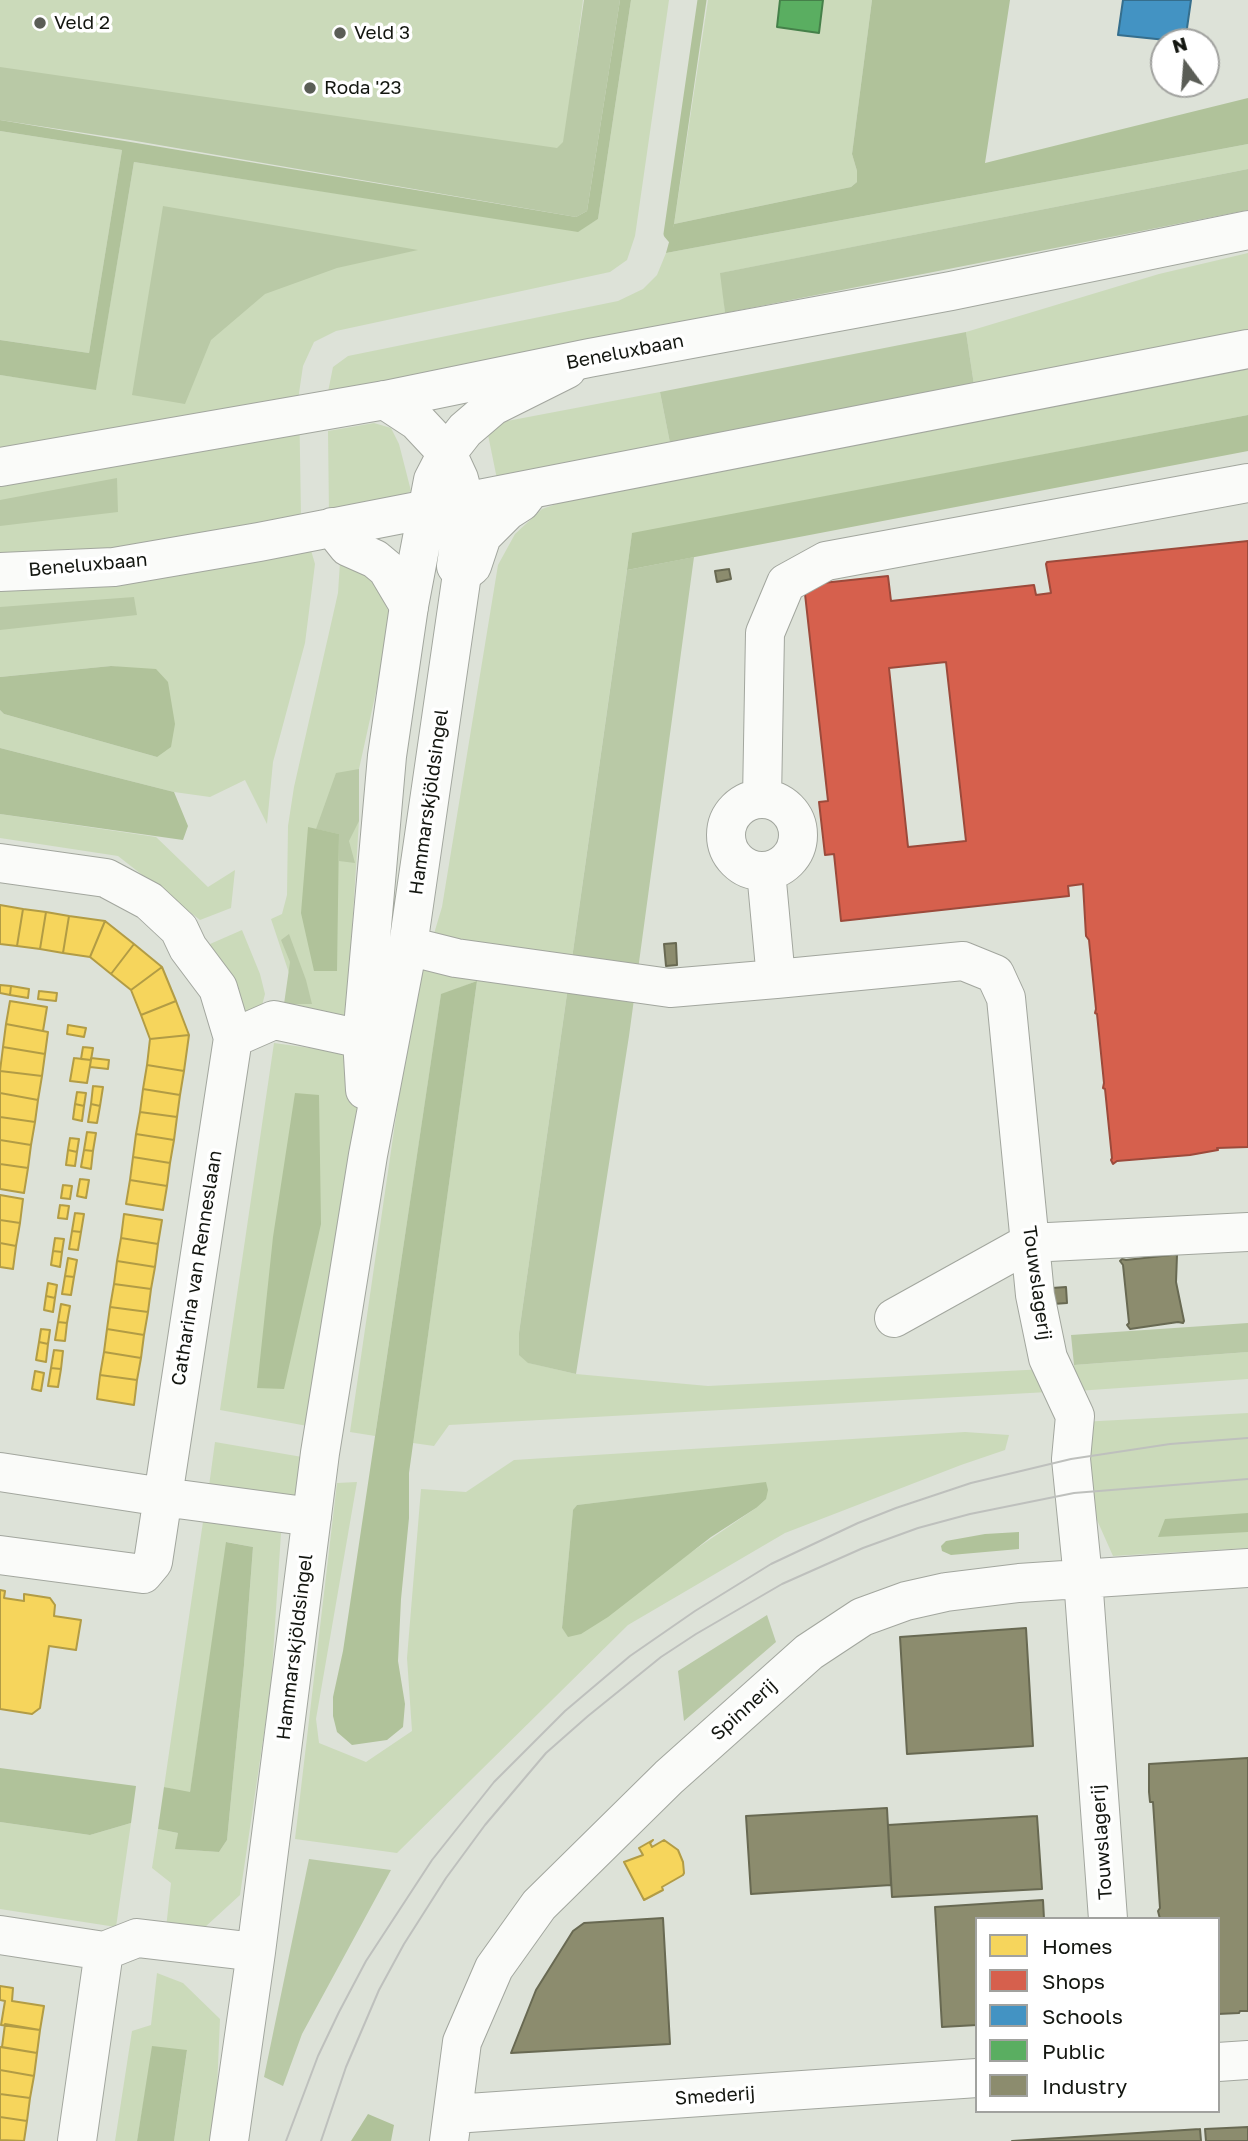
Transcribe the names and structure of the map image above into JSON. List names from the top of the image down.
{
  "streets": {
    "street": [
      "Beneluxbaan",
      "Hammarskjöldsingel",
      "Catharina van Renneslaan",
      "Touwslagerij",
      "Spinnerij",
      "Smederij"
    ]
  },
  "crossings": [
    ["Beneluxbaan", "Hammarskjöldsingel"],
    ["Hammarskjöldsingel", "Touwslagerij"],
    ["Touwslagerij", "Spinnerij"],
    ["Spinnerij", "Smederij"]
  ],
  "places": ["Veld 2", "Veld 3", "Roda '23"],
  "legend": [
    "Homes",
    "Shops",
    "Schools",
    "Public",
    "Industry"
  ],
  "north": "top"
}
